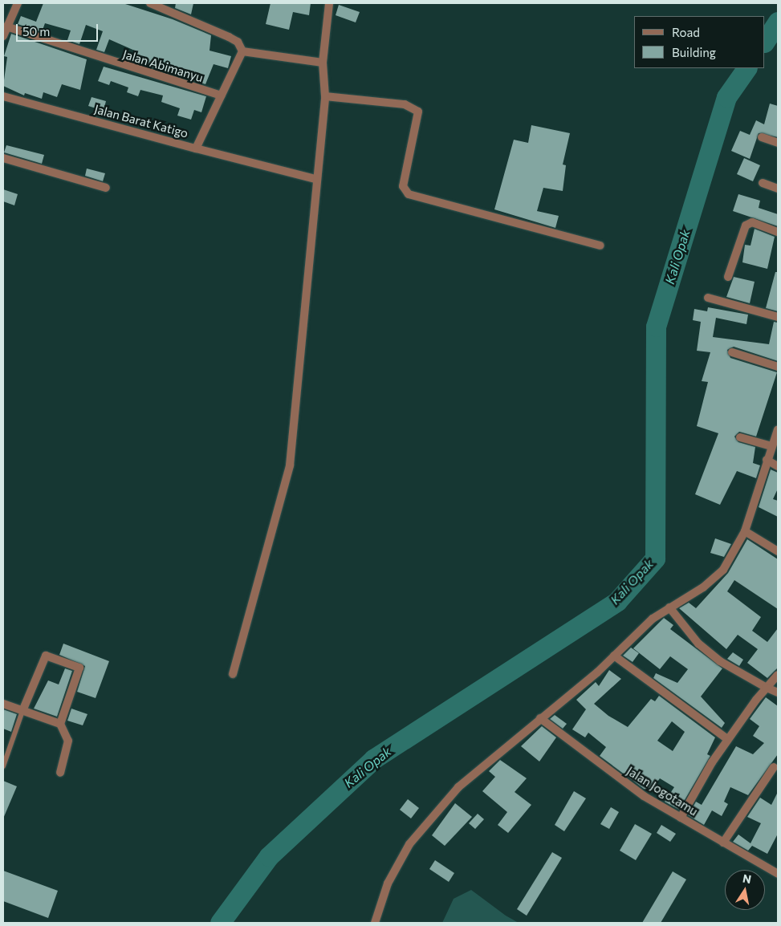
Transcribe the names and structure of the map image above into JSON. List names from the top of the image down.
{
  "streets": {
    "street": ["Jalan Abimanyu", "Jalan Barat Katigo", "Jalan Jogotamu"]
  },
  "crossings": [
    ["Jalan Abimanyu", "Jalan Barat Katigo"]
  ],
  "water": ["Kali Opak"],
  "legend": ["Road", "Building"],
  "scale_bar": "50 m",
  "north": "top"
}
